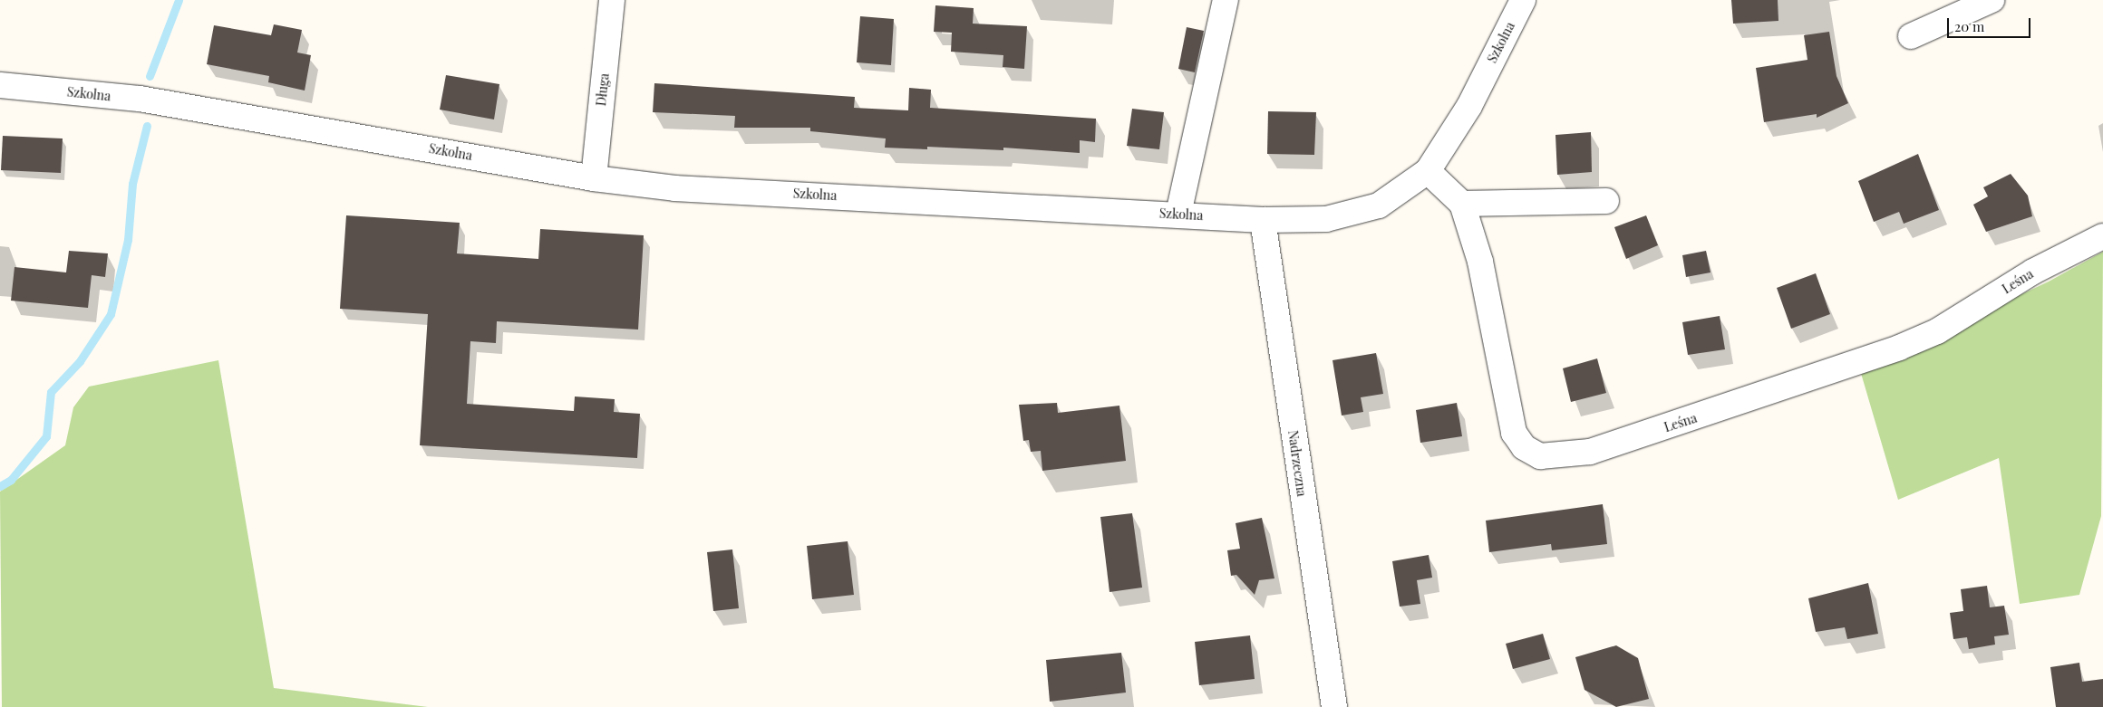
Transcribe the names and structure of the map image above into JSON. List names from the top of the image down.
{
  "streets": {
    "street": [
      "Szkolna",
      "Długa",
      "Leśna",
      "Nadrzeczna"
    ]
  },
  "crossings": [
    ["Szkolna", "Długa"],
    ["Szkolna", "Leśna"],
    ["Szkolna", "Nadrzeczna"]
  ],
  "scale_bar": "20 m"
}
